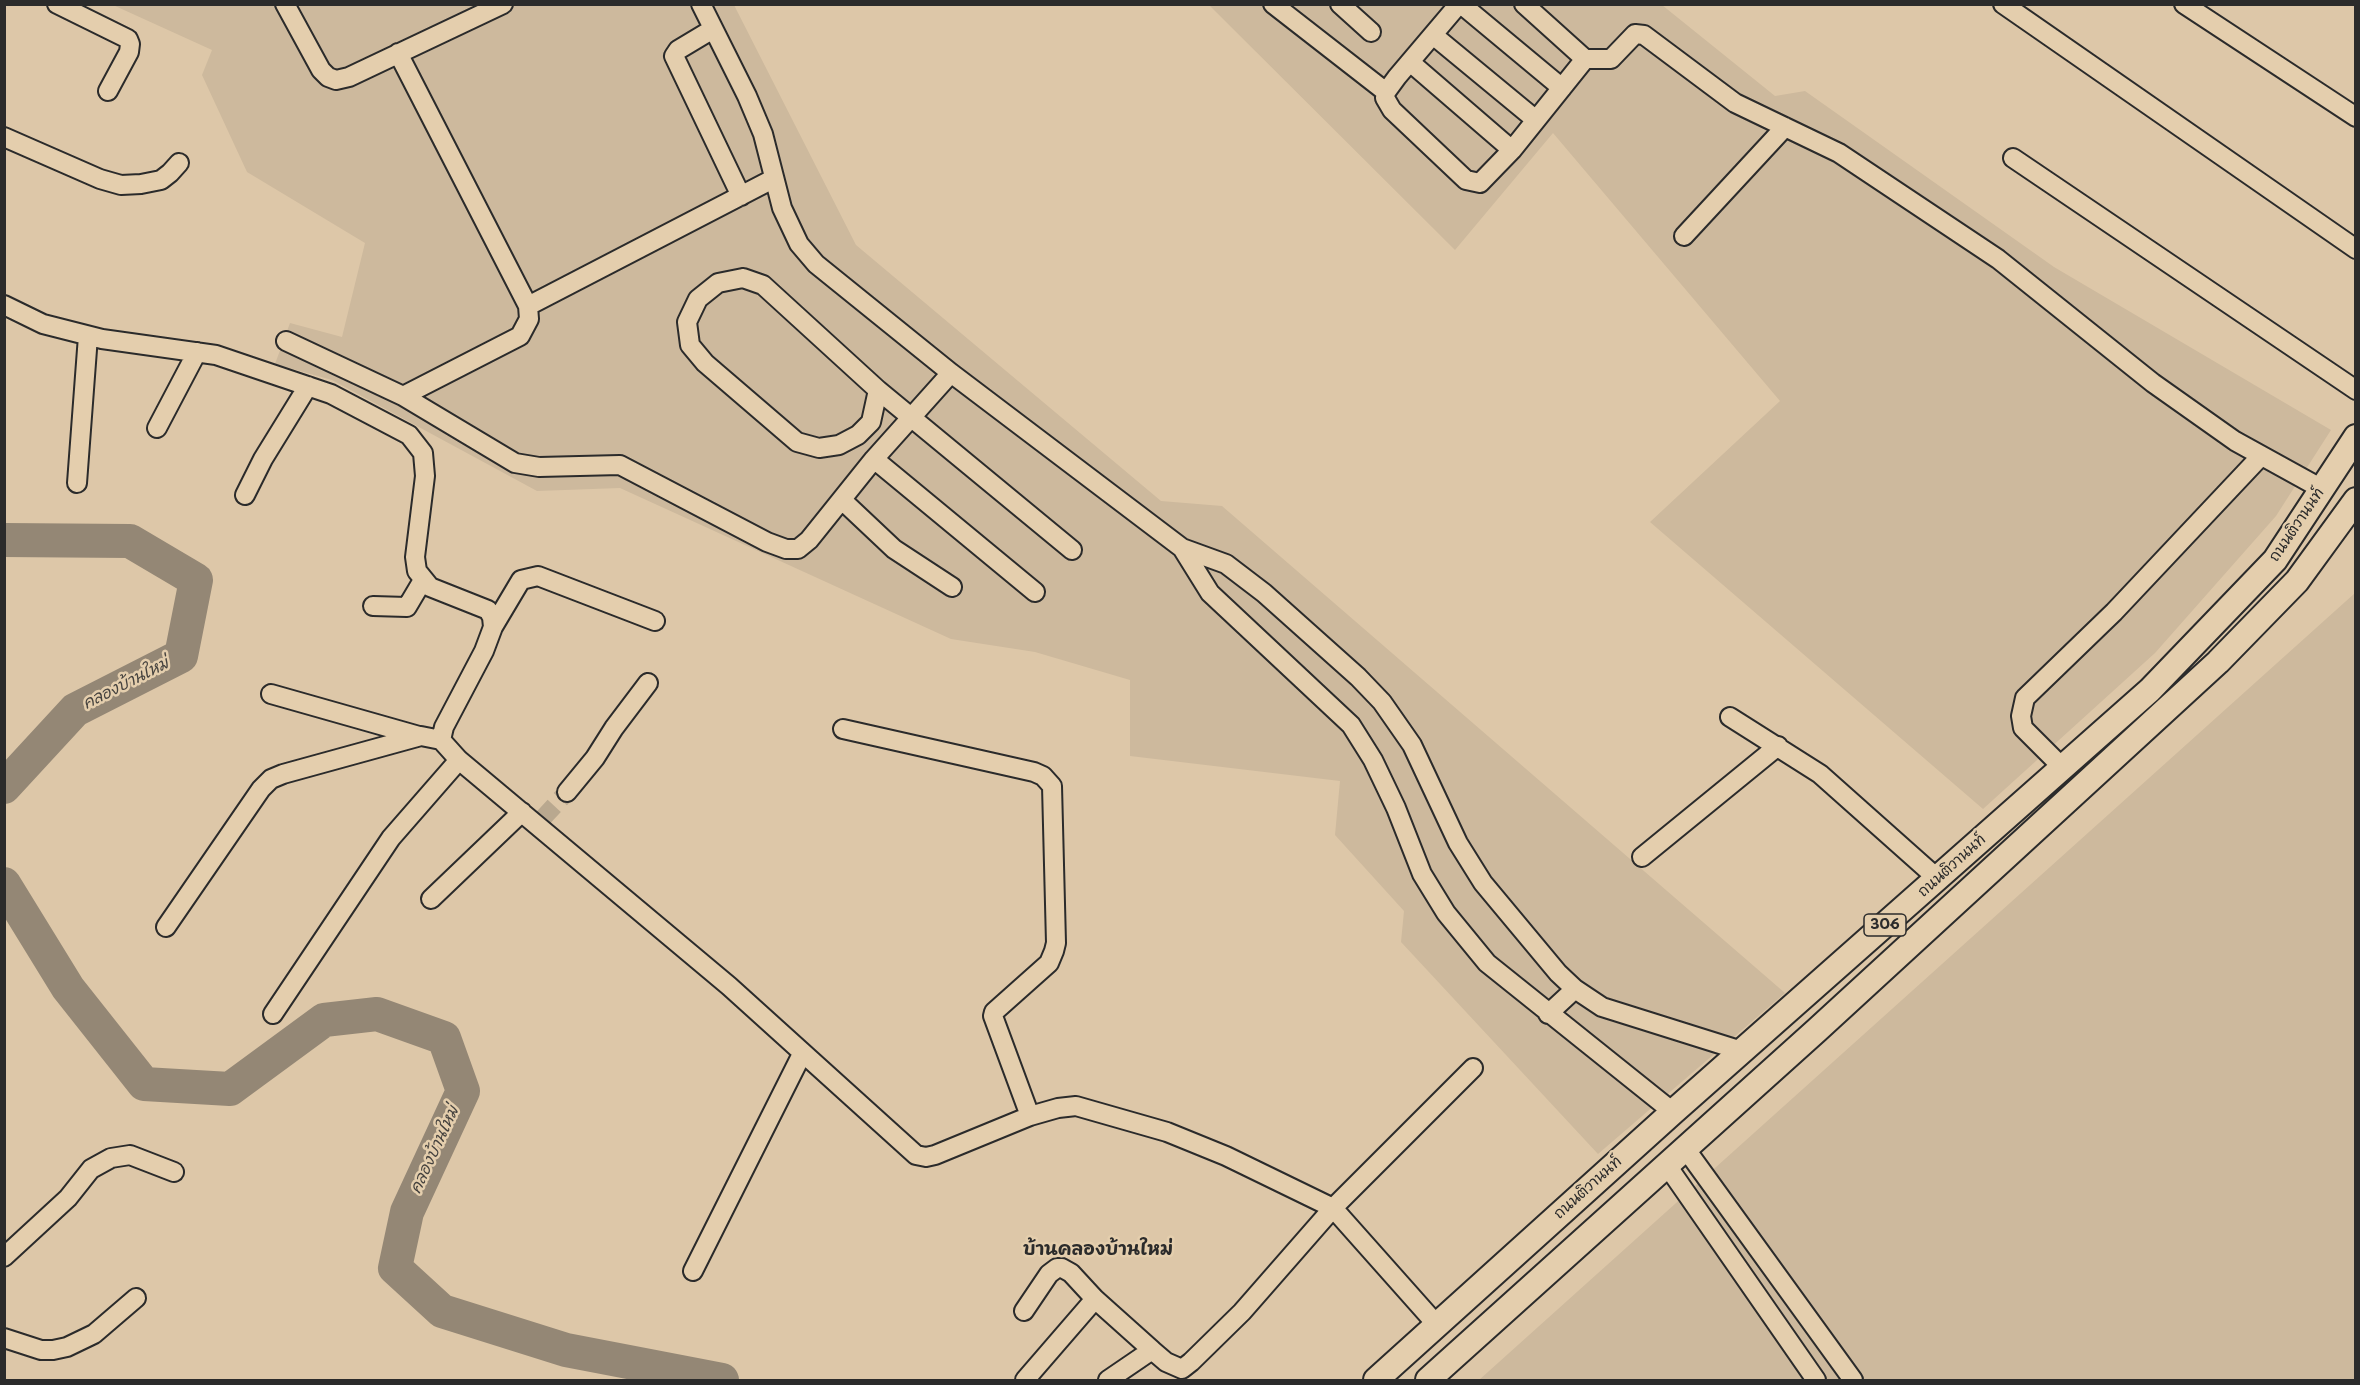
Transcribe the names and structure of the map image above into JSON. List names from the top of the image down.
{
  "streets": {
    "main road": ["ถนนติวานนท์", "306"]
  },
  "districts": ["บ้านคลองบ้านใหม่"],
  "water": ["คลองบ้านใหม่"]
}
